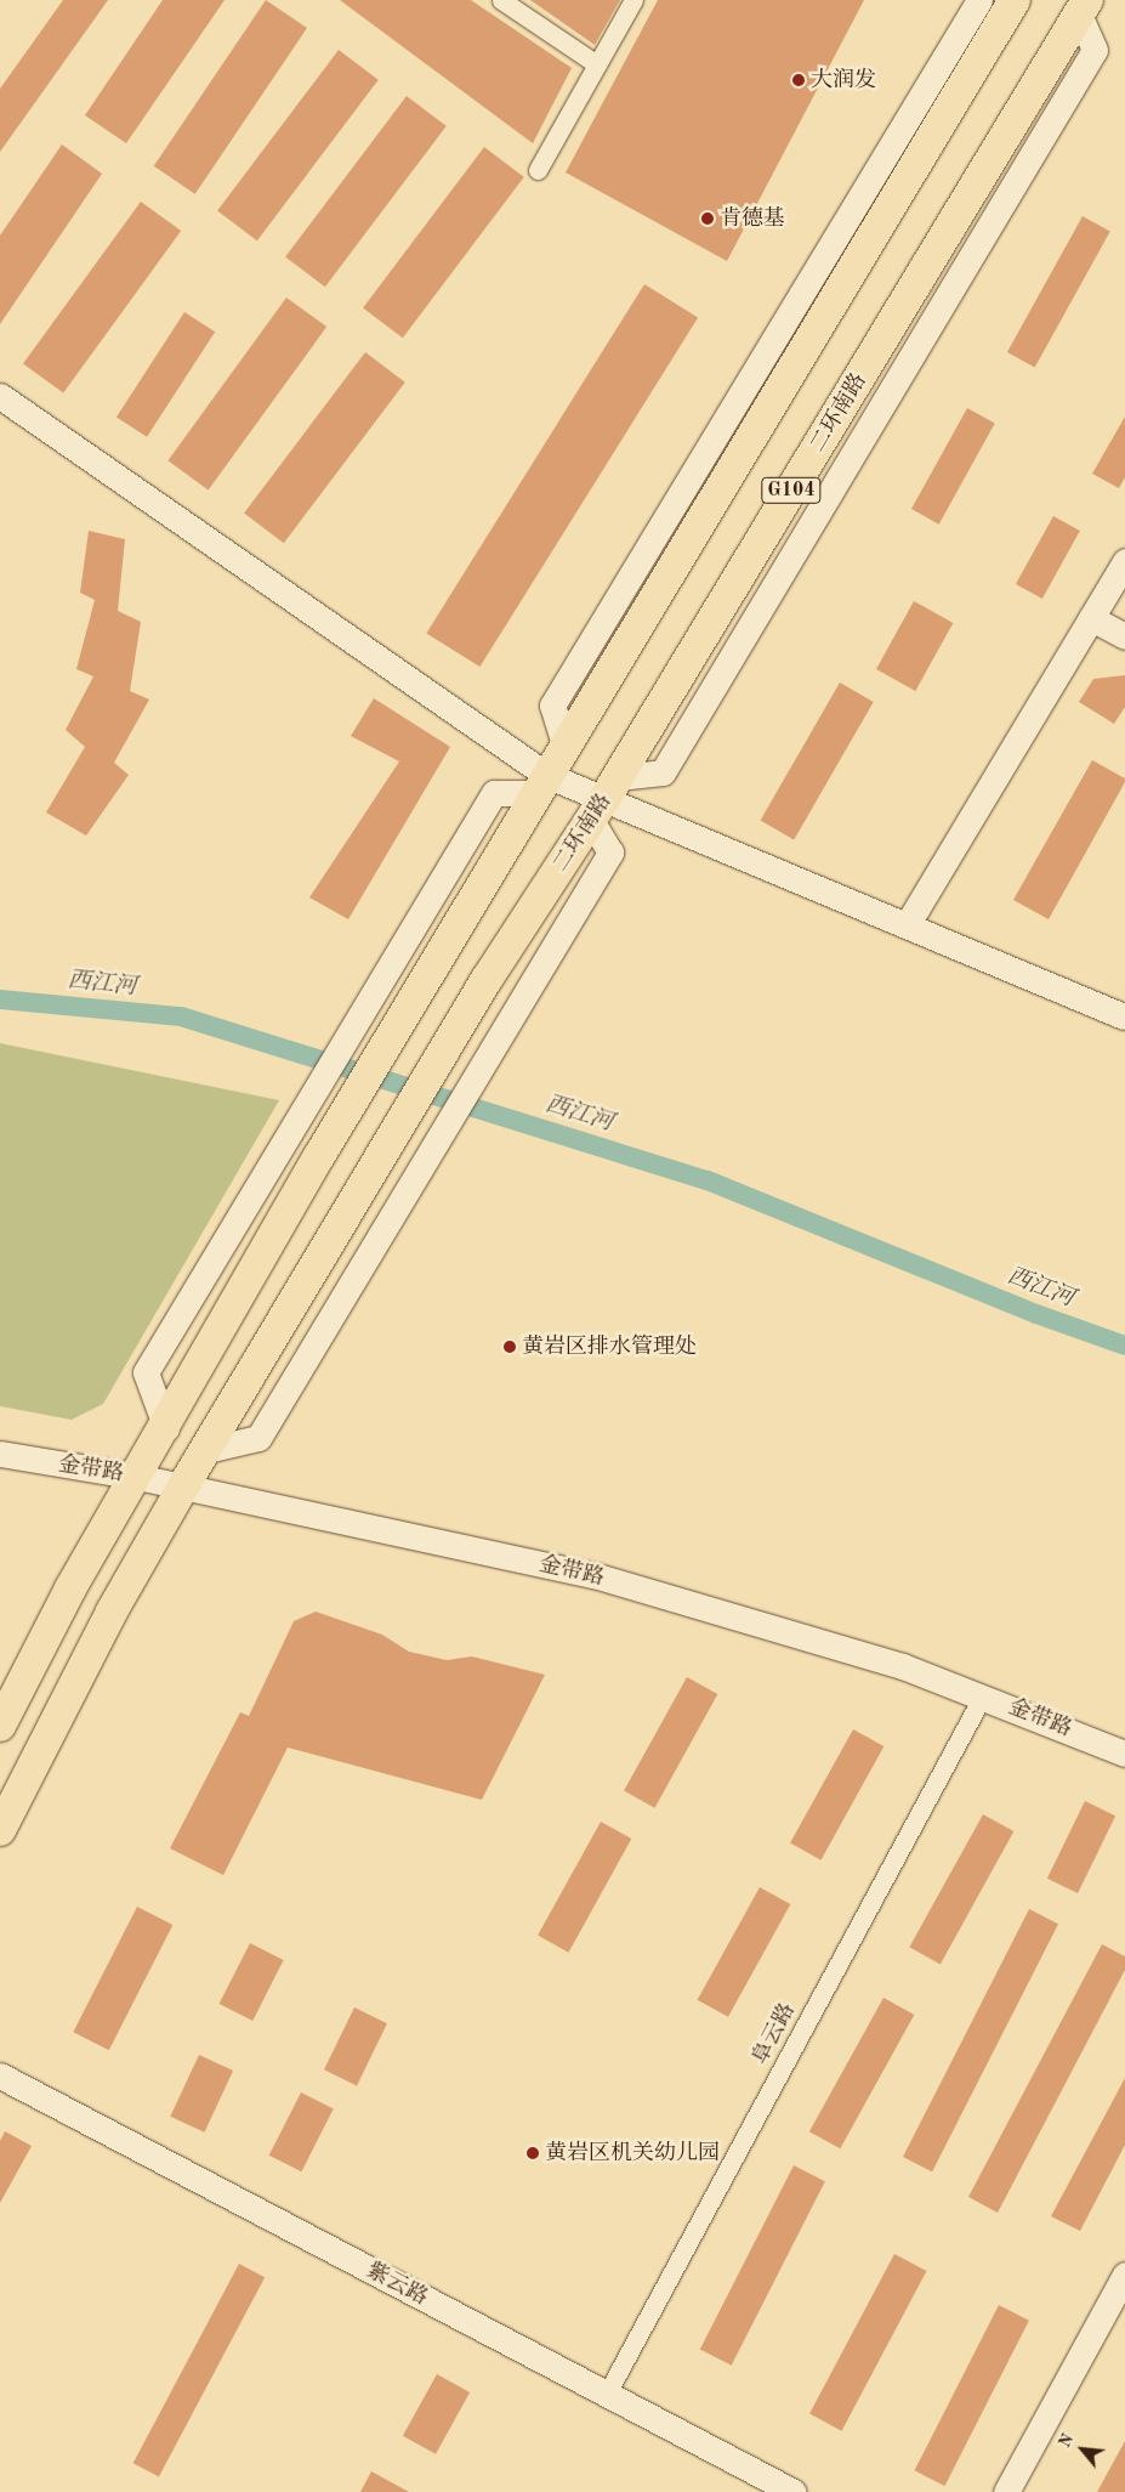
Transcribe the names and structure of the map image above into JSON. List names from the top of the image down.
{
  "streets": {
    "highway": ["二环南路", "G104"],
    "street": ["金带路", "阜云路", "紫云路"]
  },
  "crossings": [
    ["二环南路", "金带路"],
    ["金带路", "阜云路"],
    ["阜云路", "紫云路"]
  ],
  "water": ["西江河"],
  "places": [
    "大润发",
    "肯德基",
    "黄岩区排水管理处",
    "黄岩区机关幼儿园"
  ],
  "north": "top left"
}
